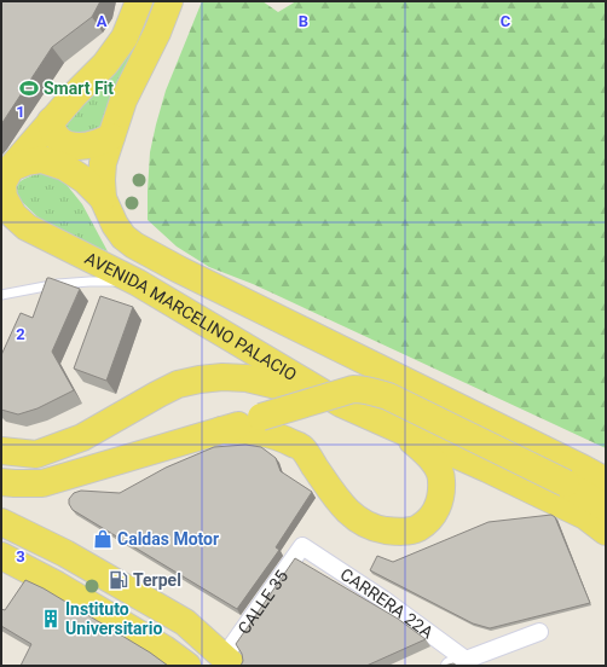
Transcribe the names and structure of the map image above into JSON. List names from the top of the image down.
{
  "streets": {
    "main road": ["AVENIDA MARCELINO PALACIO"],
    "street": ["CALLE 35", "CARRERA 22A"]
  },
  "crossings": [
    ["CALLE 35", "CARRERA 22A"]
  ],
  "places": {
    "sports": ["Smart Fit"],
    "shop": ["Caldas Motor"],
    "fuel station": ["Terpel"],
    "building": ["Instituto Universitario"]
  },
  "grid": {
    "columns": ["A", "B", "C"],
    "rows": ["1", "2", "3"]
  }
}
